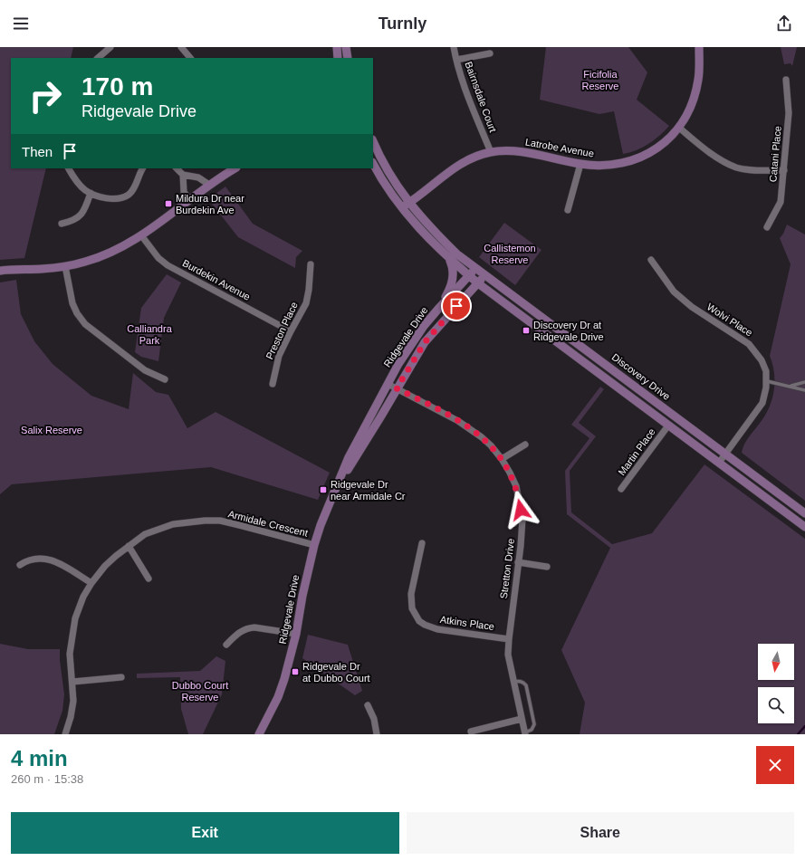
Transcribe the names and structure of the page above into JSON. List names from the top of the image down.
{
  "streets": {
    "street": [
      "Bairnsdale Court",
      "Latrobe Avenue",
      "Catani Place",
      "Burdekin Avenue",
      "Wolvi Place",
      "Preston Place",
      "Ridgevale Drive",
      "Discovery Drive",
      "Martin Place",
      "Armidale Crescent",
      "Stretton Drive",
      "Atkins Place"
    ]
  },
  "crossings": [
    ["Bairnsdale Court", "Latrobe Avenue"],
    ["Latrobe Avenue", "Discovery Drive"],
    ["Burdekin Avenue", "Preston Place"],
    ["Wolvi Place", "Discovery Drive"],
    ["Ridgevale Drive", "Discovery Drive"],
    ["Ridgevale Drive", "Armidale Crescent"],
    ["Ridgevale Drive", "Stretton Drive"],
    ["Stretton Drive", "Atkins Place"]
  ],
  "parks": [
    "Ficifolia Reserve",
    "Callistemon Reserve",
    "Calliandra Park",
    "Salix Reserve",
    "Dubbo Court Reserve"
  ],
  "places": {
    "transit": [
      "Mildura Dr near Burdekin Ave",
      "Discovery Dr at Ridgevale Drive",
      "Ridgevale Dr near Armidale Cr",
      "Ridgevale Dr at Dubbo Court"
    ]
  },
  "north": "bottom",
  "page": {
    "header": "Turnly",
    "turn": ["170 m", "Ridgevale Drive"],
    "then": "Then",
    "heading": ["4 min", "260 m · 15:38"],
    "buttons": ["Exit", "Share"]
  }
}
